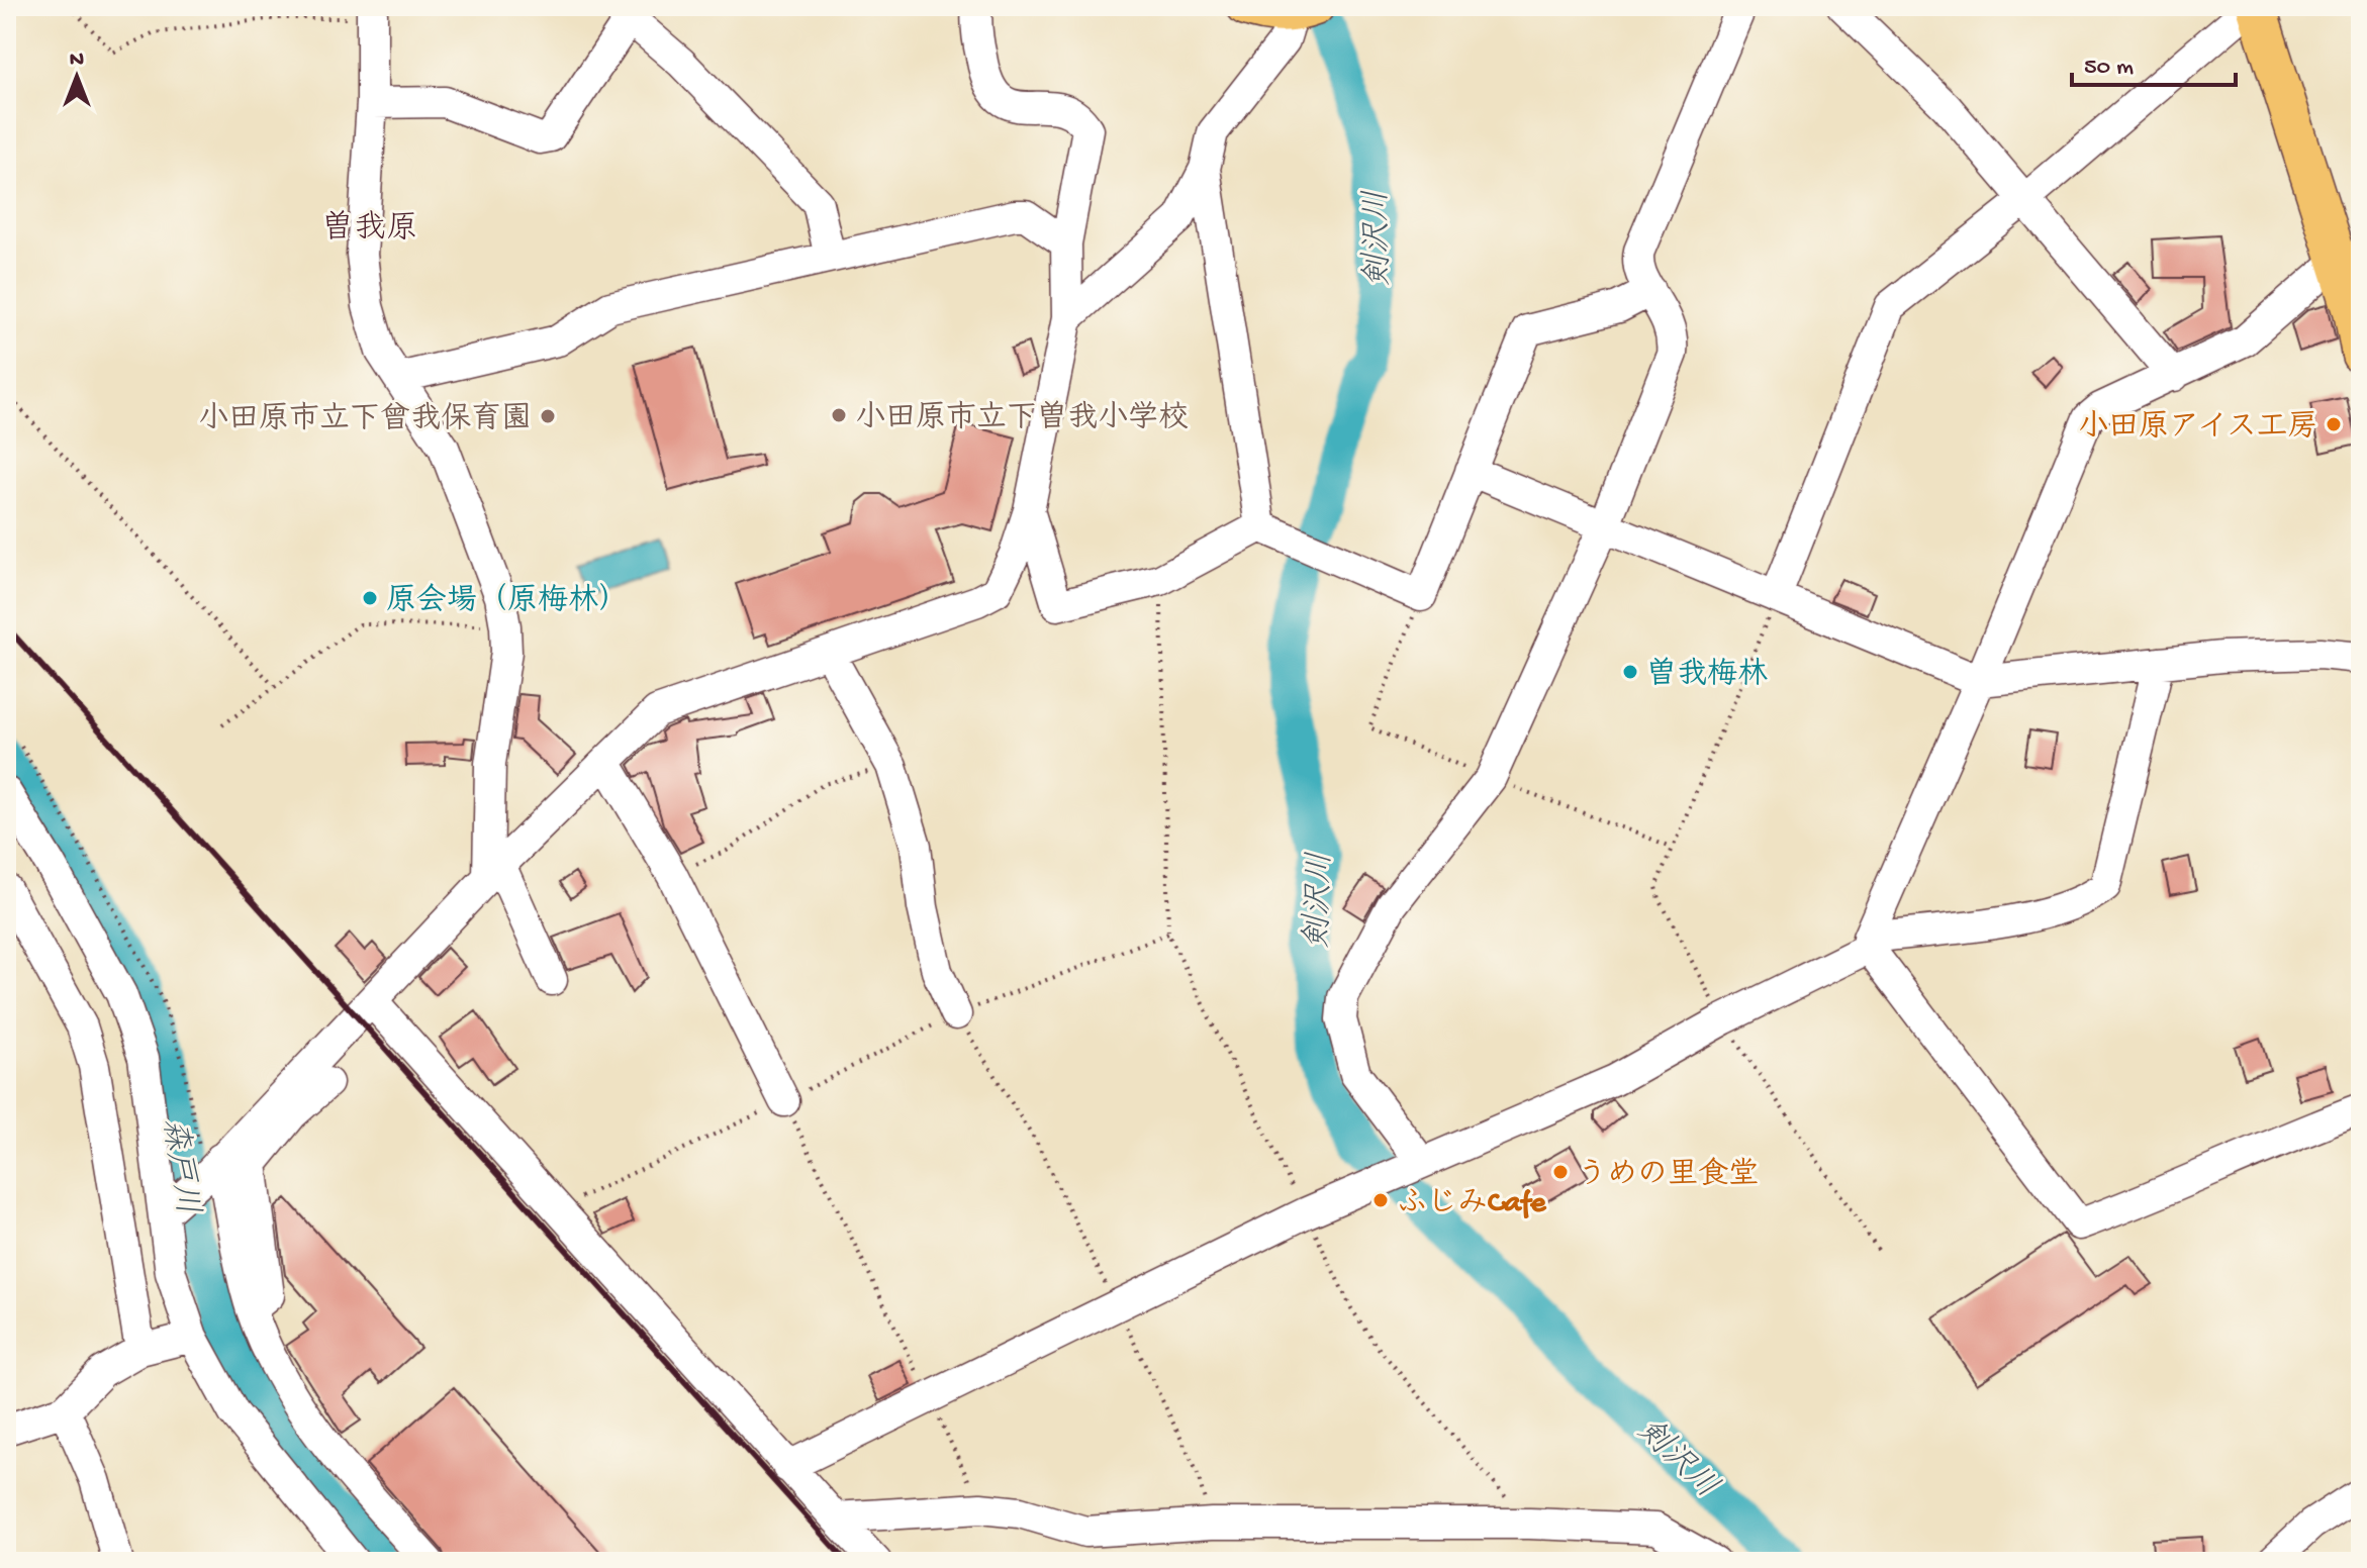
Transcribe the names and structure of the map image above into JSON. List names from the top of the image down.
{
  "districts": ["曽我原"],
  "water": ["剣沢川", "森戸川"],
  "places": [
    "小田原市立下曽我小学校",
    "小田原市立下曾我保育園",
    "小田原アイス工房",
    "原会場（原梅林）",
    "曽我梅林",
    "うめの里食堂",
    "ふじみCafe"
  ],
  "scale_bar": "50 m",
  "north": "top"
}
